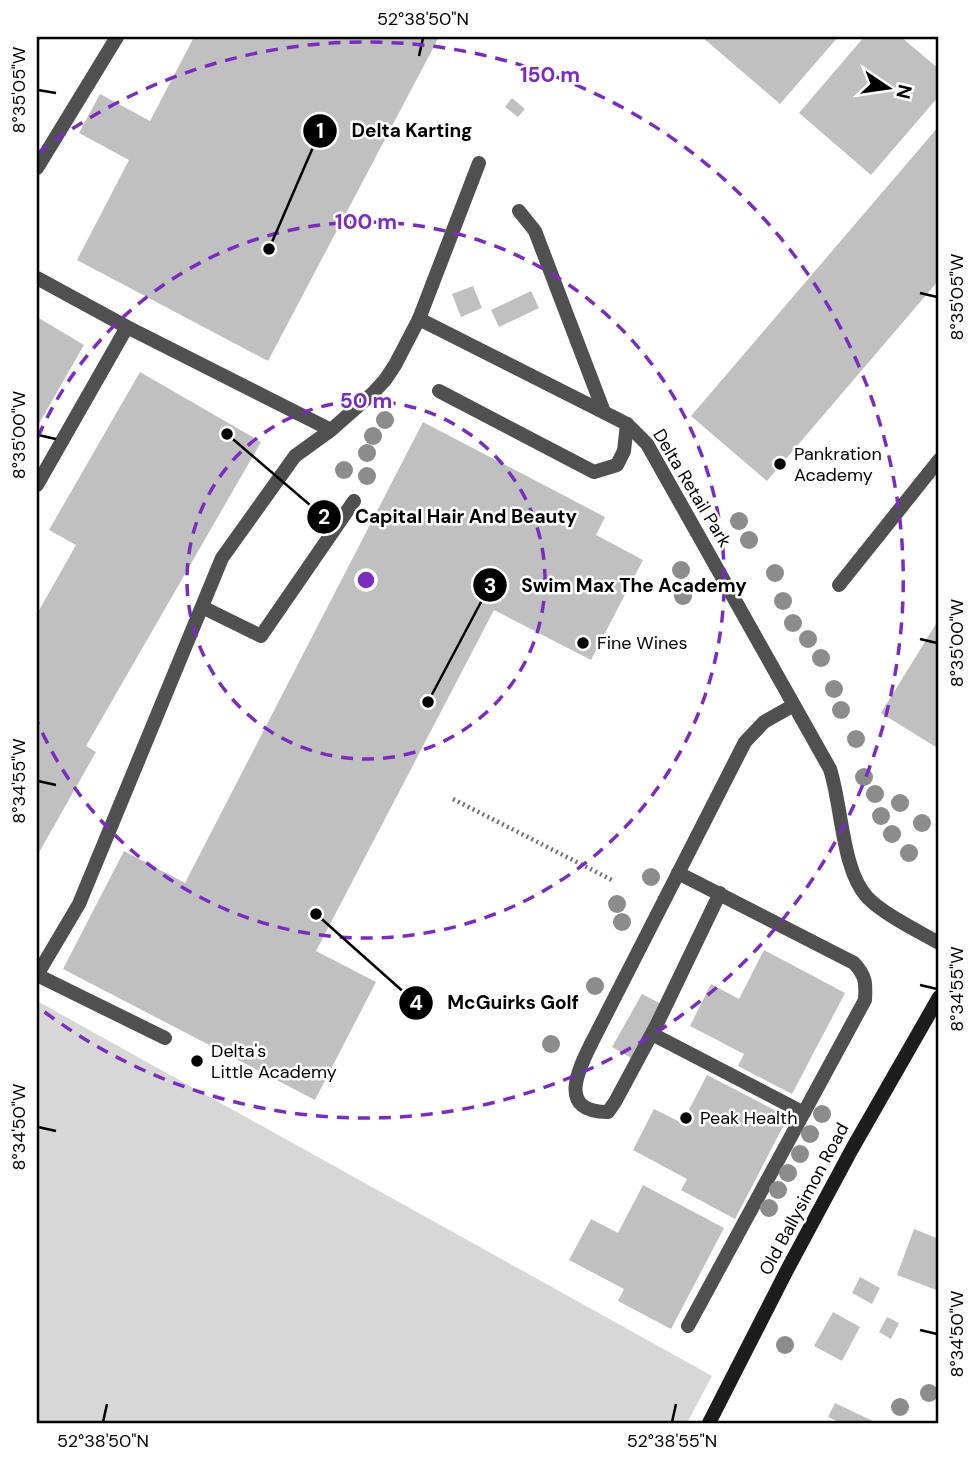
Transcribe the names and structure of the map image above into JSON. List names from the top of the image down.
{
  "streets": {
    "street": ["Delta Retail Park", "Old Ballysimon Road"]
  },
  "places": [
    "Delta Karting",
    "Capital Hair And Beauty",
    "Pankration Academy",
    "Fine Wines",
    "Swim Max The Academy",
    "McGuirks Golf",
    "Delta's Little Academy",
    "Peak Health"
  ],
  "north": "right",
  "coordinates": [
    "52°38'50\"N",
    "8°35'05\"W",
    "8°35'00\"W",
    "8°34'55\"W",
    "8°34'50\"W",
    "52°38'55\"N"
  ],
  "rings": ["150 m", "100 m", "50 m"]
}
